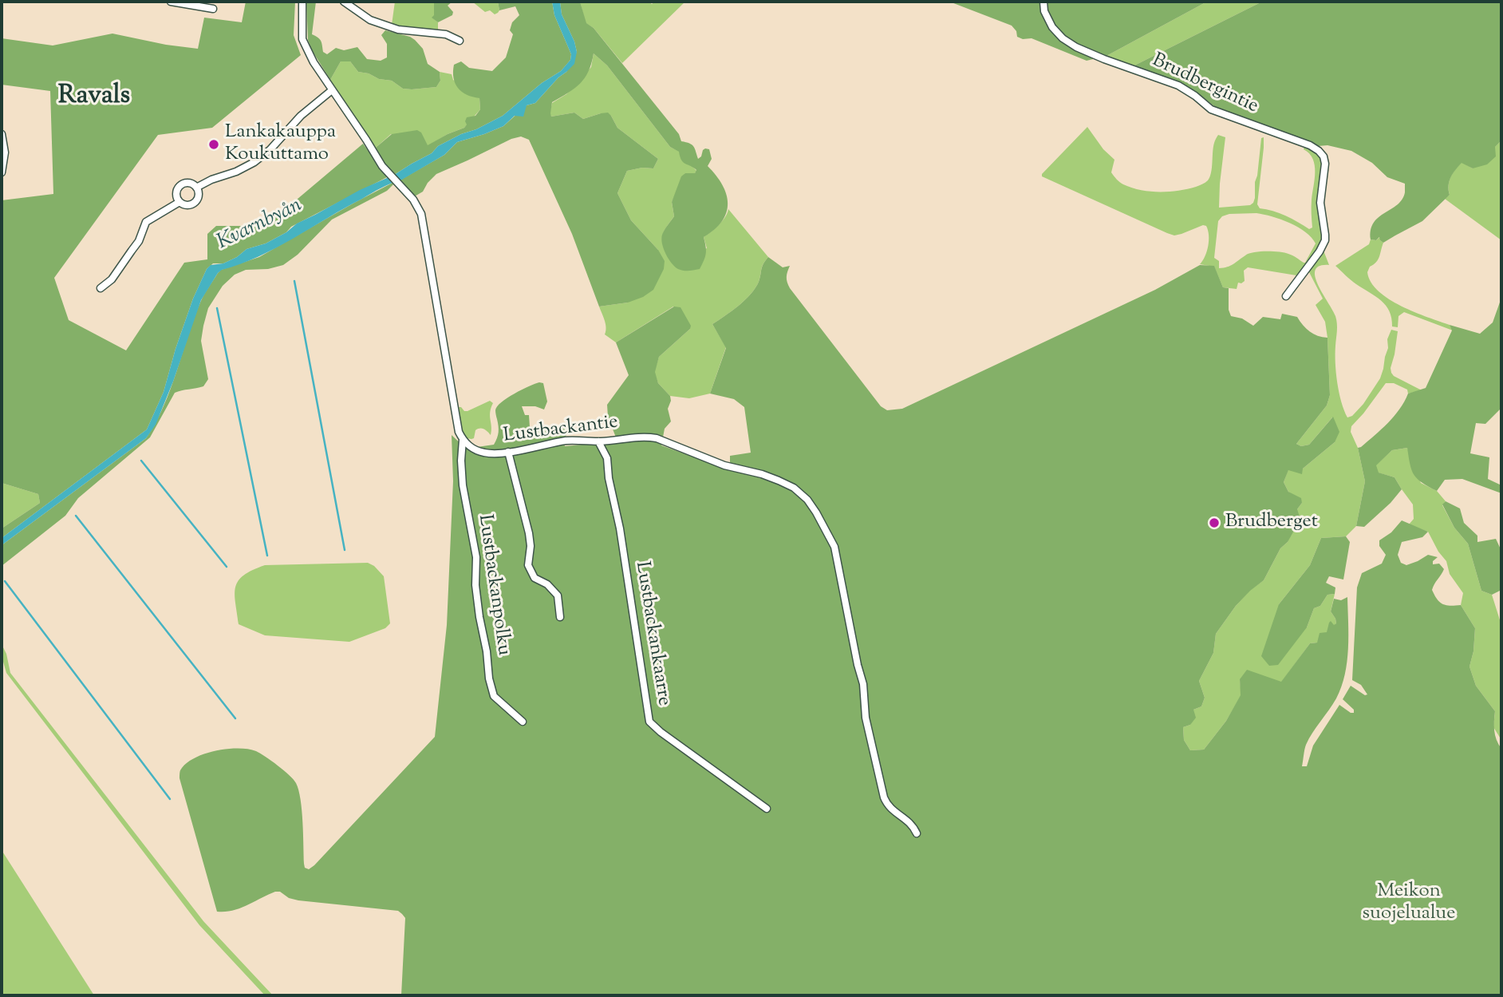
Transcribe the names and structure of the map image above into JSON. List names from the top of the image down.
{
  "streets": {
    "street": [
      "Brudbergintie",
      "Lustbackantie",
      "Lustbackanpolku",
      "Lustbackankaarre"
    ]
  },
  "crossings": [
    ["Lustbackantie", "Lustbackanpolku"],
    ["Lustbackantie", "Lustbackankaarre"]
  ],
  "districts": ["Ravals"],
  "water": ["Kvarnbyån"],
  "parks": ["Meikon suojelualue"],
  "places": ["Lankakauppa Koukuttamo", "Brudberget"]
}
